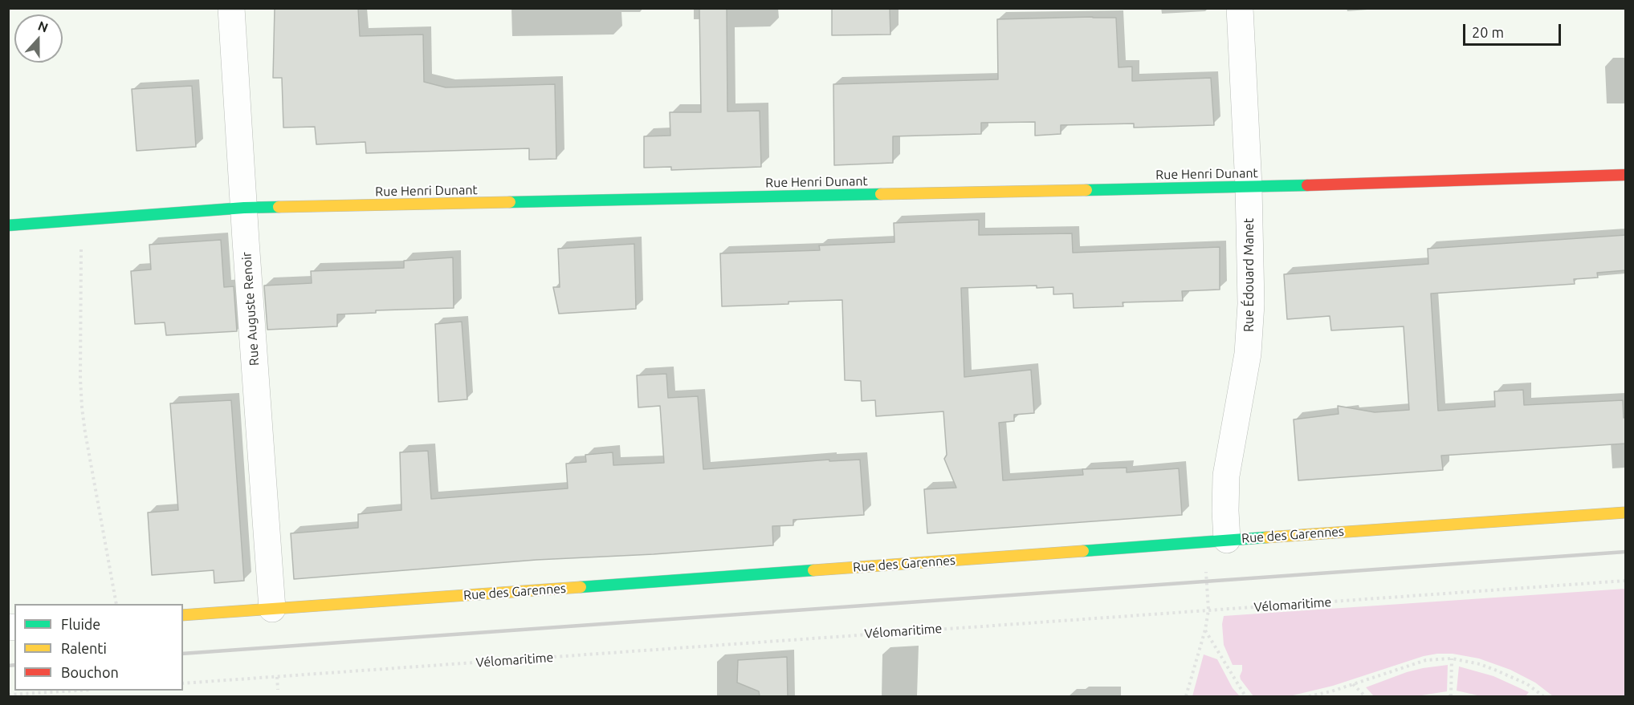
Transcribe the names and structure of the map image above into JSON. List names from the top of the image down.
{
  "streets": {
    "street": [
      "Rue Henri Dunant",
      "Rue Édouard Manet",
      "Rue Auguste Renoir",
      "Rue des Garennes"
    ],
    "path": ["Vélomaritime"]
  },
  "crossings": [
    ["Rue Henri Dunant", "Rue Édouard Manet"],
    ["Rue Henri Dunant", "Rue Auguste Renoir"],
    ["Rue Édouard Manet", "Rue des Garennes"],
    ["Rue Auguste Renoir", "Rue des Garennes"]
  ],
  "legend": ["Fluide", "Ralenti", "Bouchon"],
  "scale_bar": "20 m",
  "north": "top"
}
